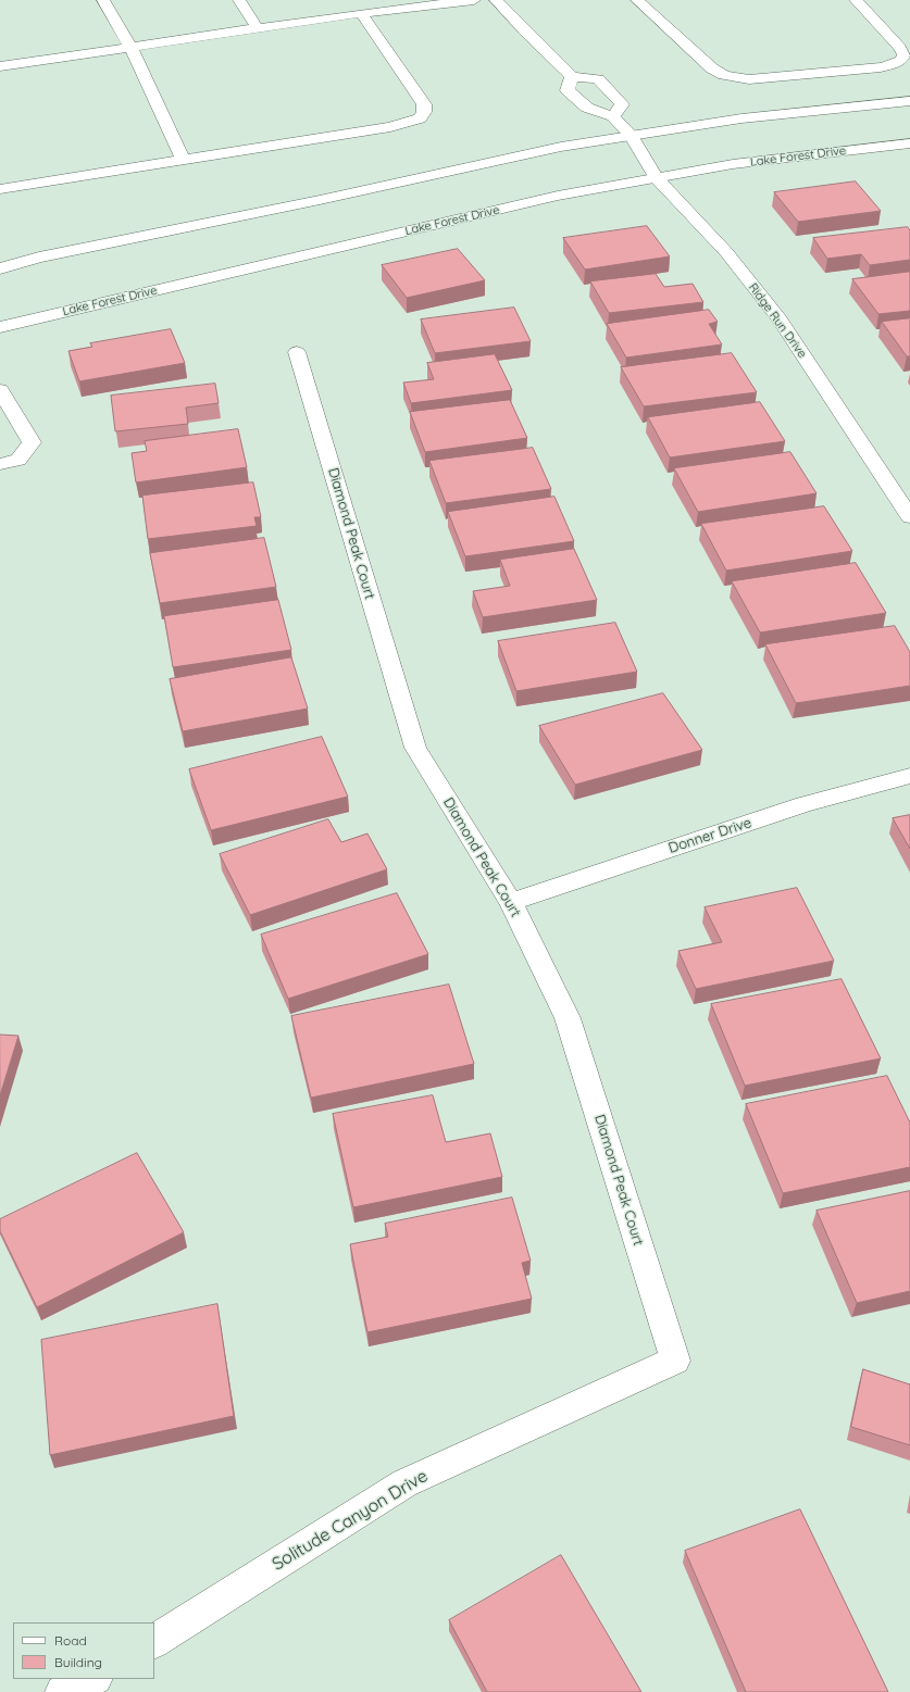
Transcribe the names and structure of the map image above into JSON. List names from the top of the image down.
{
  "streets": {
    "street": [
      "Lake Forest Drive",
      "Ridge Run Drive",
      "Diamond Peak Court",
      "Donner Drive",
      "Solitude Canyon Drive"
    ]
  },
  "crossings": [
    ["Lake Forest Drive", "Ridge Run Drive"],
    ["Diamond Peak Court", "Donner Drive"],
    ["Diamond Peak Court", "Solitude Canyon Drive"]
  ],
  "legend": ["Road", "Building"]
}
